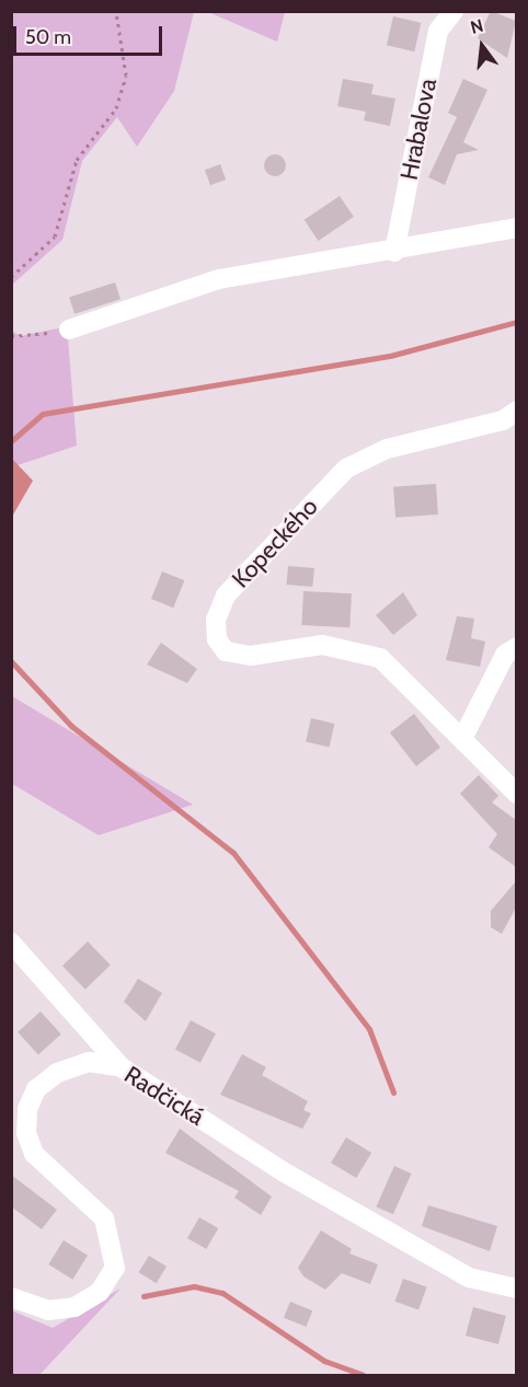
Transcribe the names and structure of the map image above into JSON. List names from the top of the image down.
{
  "streets": {
    "street": ["Hrabalova", "Kopeckého", "Radčická"]
  },
  "scale_bar": "50 m",
  "north": "top"
}
